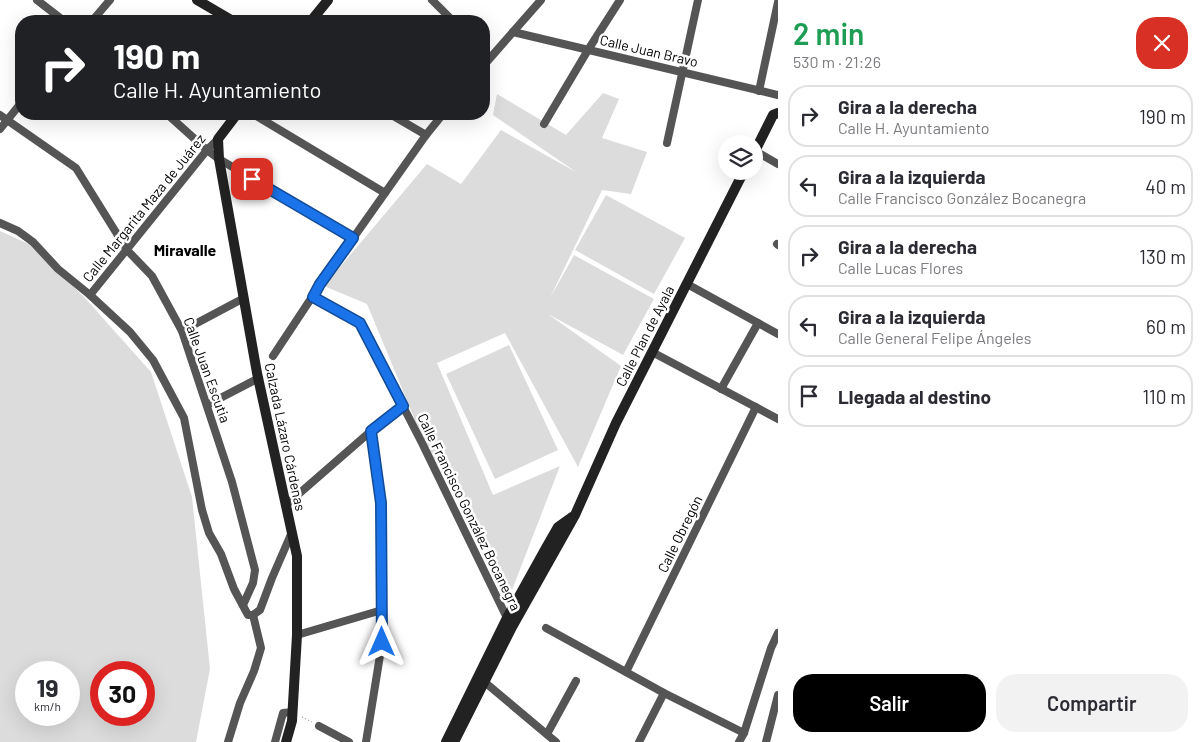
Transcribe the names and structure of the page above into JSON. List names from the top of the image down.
{
  "streets": {
    "street": [
      "Calle Juan Bravo",
      "Calle Margarita Maza de Juárez",
      "Calle Plan de Ayala",
      "Calle Juan Escutia",
      "Calzada Lázaro Cárdenas",
      "Calle Francisco González Bocanegra",
      "Calle Obregón"
    ]
  },
  "crossings": [
    ["Calle Margarita Maza de Juárez", "Calle Juan Escutia"],
    ["Calle Margarita Maza de Juárez", "Calzada Lázaro Cárdenas"],
    ["Calle Plan de Ayala", "Calle Francisco González Bocanegra"]
  ],
  "districts": ["Miravalle"],
  "page": {
    "heading": ["2 min", "530 m · 21:26"],
    "turn": ["190 m", "Calle H. Ayuntamiento"],
    "list": [
      {
        "name": "Gira a la derecha",
        "note": "Calle H. Ayuntamiento",
        "value": "190 m"
      },
      {
        "name": "Gira a la izquierda",
        "note": "Calle Francisco González Bocanegra",
        "value": "40 m"
      },
      {
        "name": "Gira a la derecha",
        "note": "Calle Lucas Flores",
        "value": "130 m"
      },
      {
        "name": "Gira a la izquierda",
        "note": "Calle General Felipe Ángeles",
        "value": "60 m"
      },
      {
        "name": "Llegada al destino",
        "value": "110 m"
      }
    ],
    "speed": "19 km/h",
    "limit": "30",
    "buttons": ["Salir", "Compartir"]
  }
}
